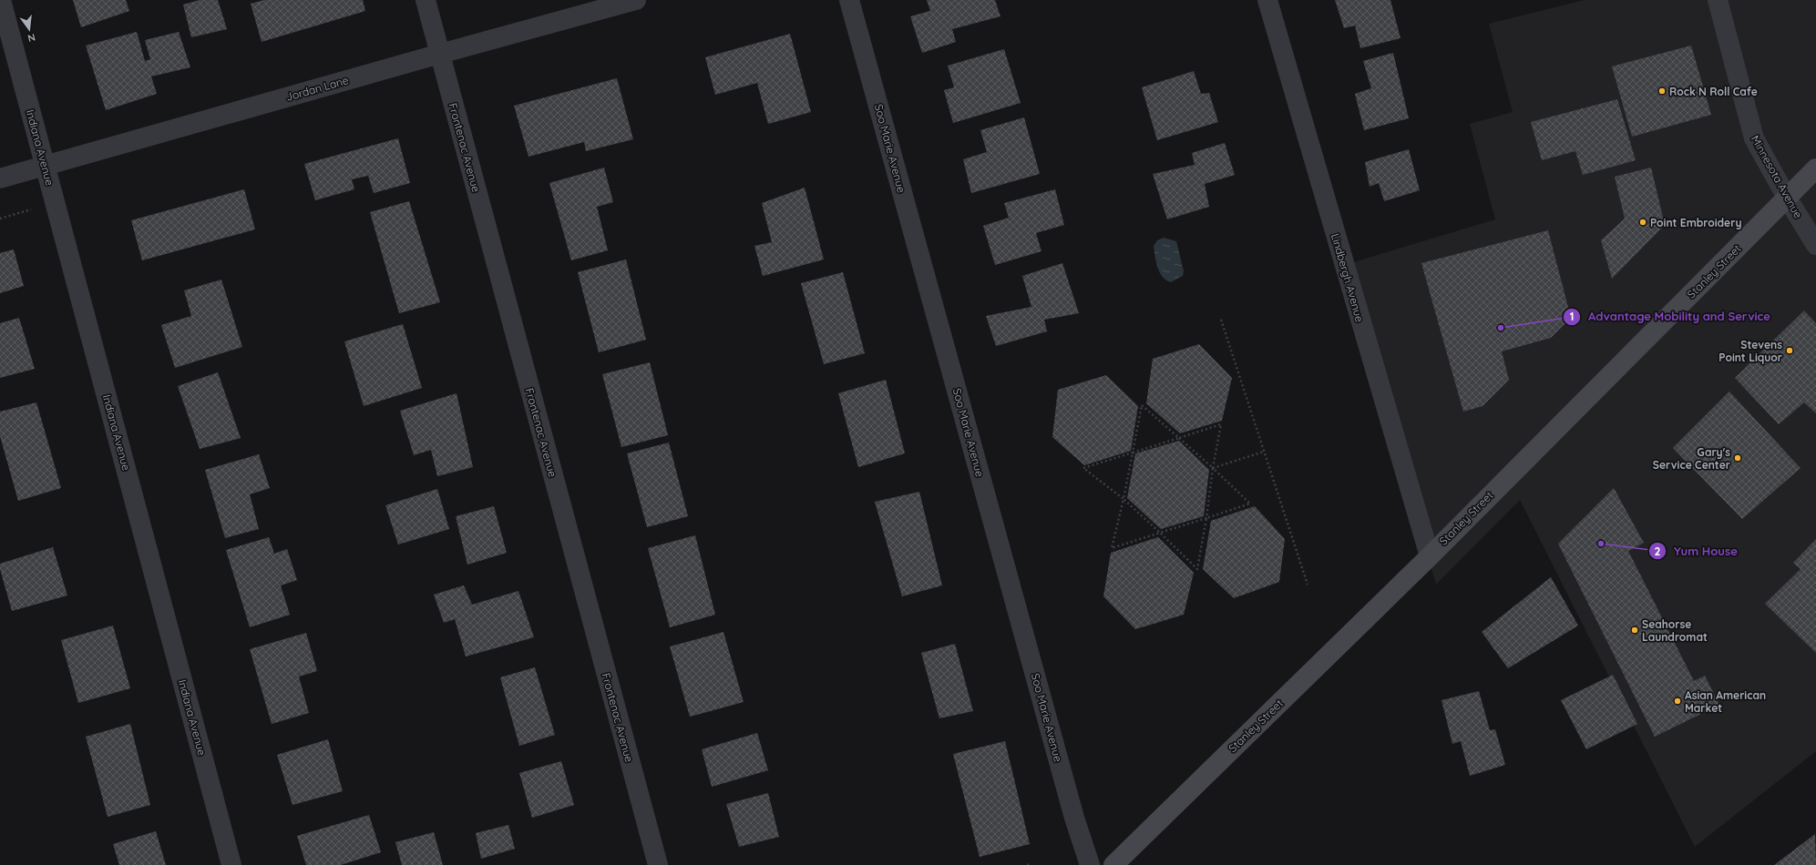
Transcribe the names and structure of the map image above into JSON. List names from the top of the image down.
{
  "streets": {
    "street": [
      "Jordan Lane",
      "Indiana Avenue",
      "Frontenac Avenue",
      "Soo Marie Avenue",
      "Minnesota Avenue",
      "Stanley Street",
      "Lindbergh Avenue"
    ]
  },
  "crossings": [
    ["Jordan Lane", "Indiana Avenue"],
    ["Jordan Lane", "Frontenac Avenue"],
    ["Minnesota Avenue", "Stanley Street"],
    ["Stanley Street", "Lindbergh Avenue"]
  ],
  "places": [
    "Rock N Roll Cafe",
    "Point Embroidery",
    "Advantage Mobility and Service",
    "Stevens Point Liquor",
    "Gary's Service Center",
    "Yum House",
    "Seahorse Laundromat",
    "Asian American Market"
  ],
  "north": "bottom"
}
